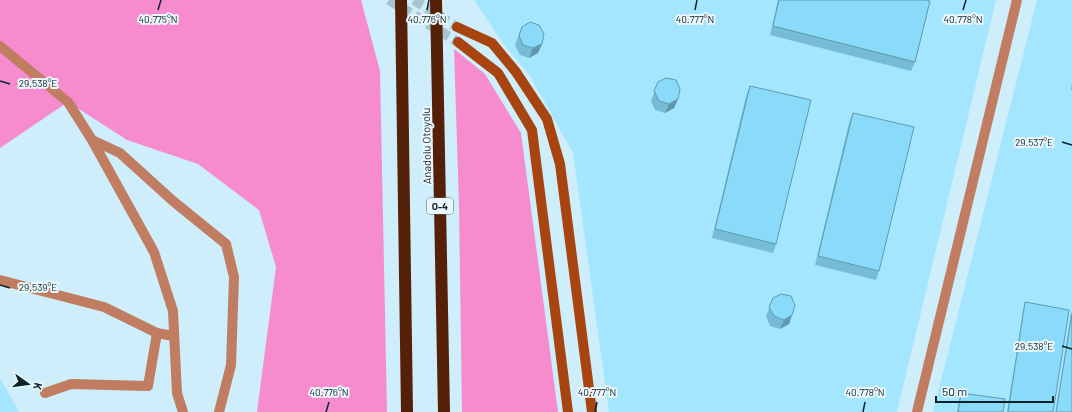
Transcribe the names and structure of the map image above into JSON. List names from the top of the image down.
{
  "streets": {
    "highway": ["Anadolu Otoyolu", "O-4"]
  },
  "scale_bar": "50 m",
  "north": "right",
  "coordinates": [
    "40.775°N",
    "40.776°N",
    "40.777°N",
    "40.778°N",
    "29.538°E",
    "29.537°E",
    "29.539°E"
  ]
}
